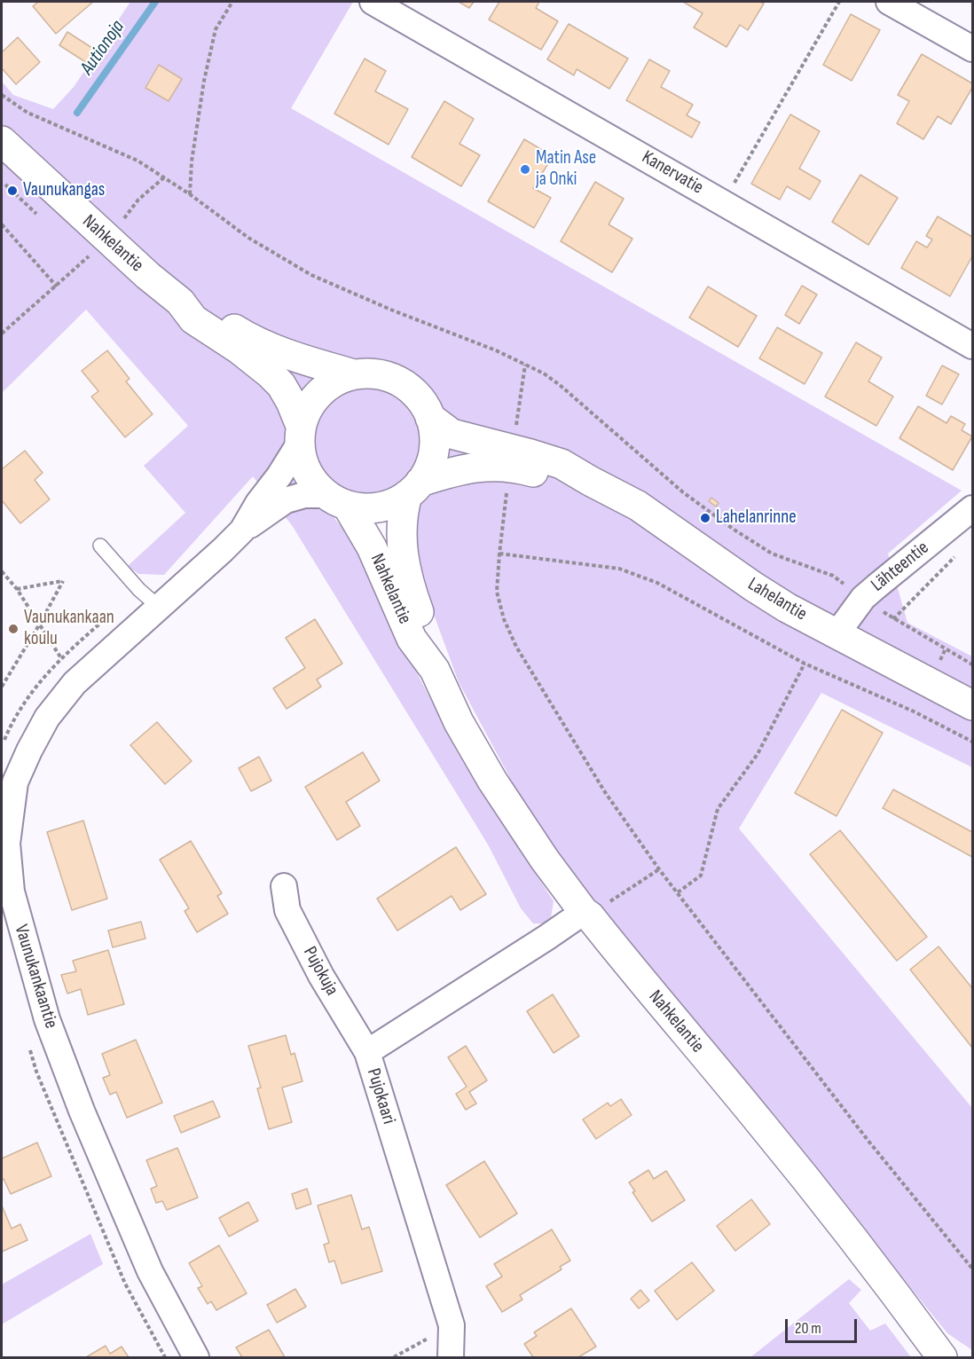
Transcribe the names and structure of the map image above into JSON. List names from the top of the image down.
{
  "streets": {
    "main road": ["Nahkelantie", "Lahelantie"],
    "street": [
      "Kanervatie",
      "Lähteentie",
      "Pujokuja",
      "Vaunukankaantie",
      "Pujokaari"
    ]
  },
  "crossings": [
    ["Nahkelantie", "Lahelantie"],
    ["Nahkelantie", "Vaunukankaantie"],
    ["Nahkelantie", "Pujokaari"],
    ["Lähteentie", "Lahelantie"],
    ["Lahelantie", "Vaunukankaantie"],
    ["Pujokuja", "Pujokaari"]
  ],
  "water": ["Autionoja"],
  "places": [
    "Matin Ase ja Onki",
    "Vaunukangas",
    "Lahelanrinne",
    "Vaunukankaan koulu"
  ],
  "scale_bar": "20 m"
}
